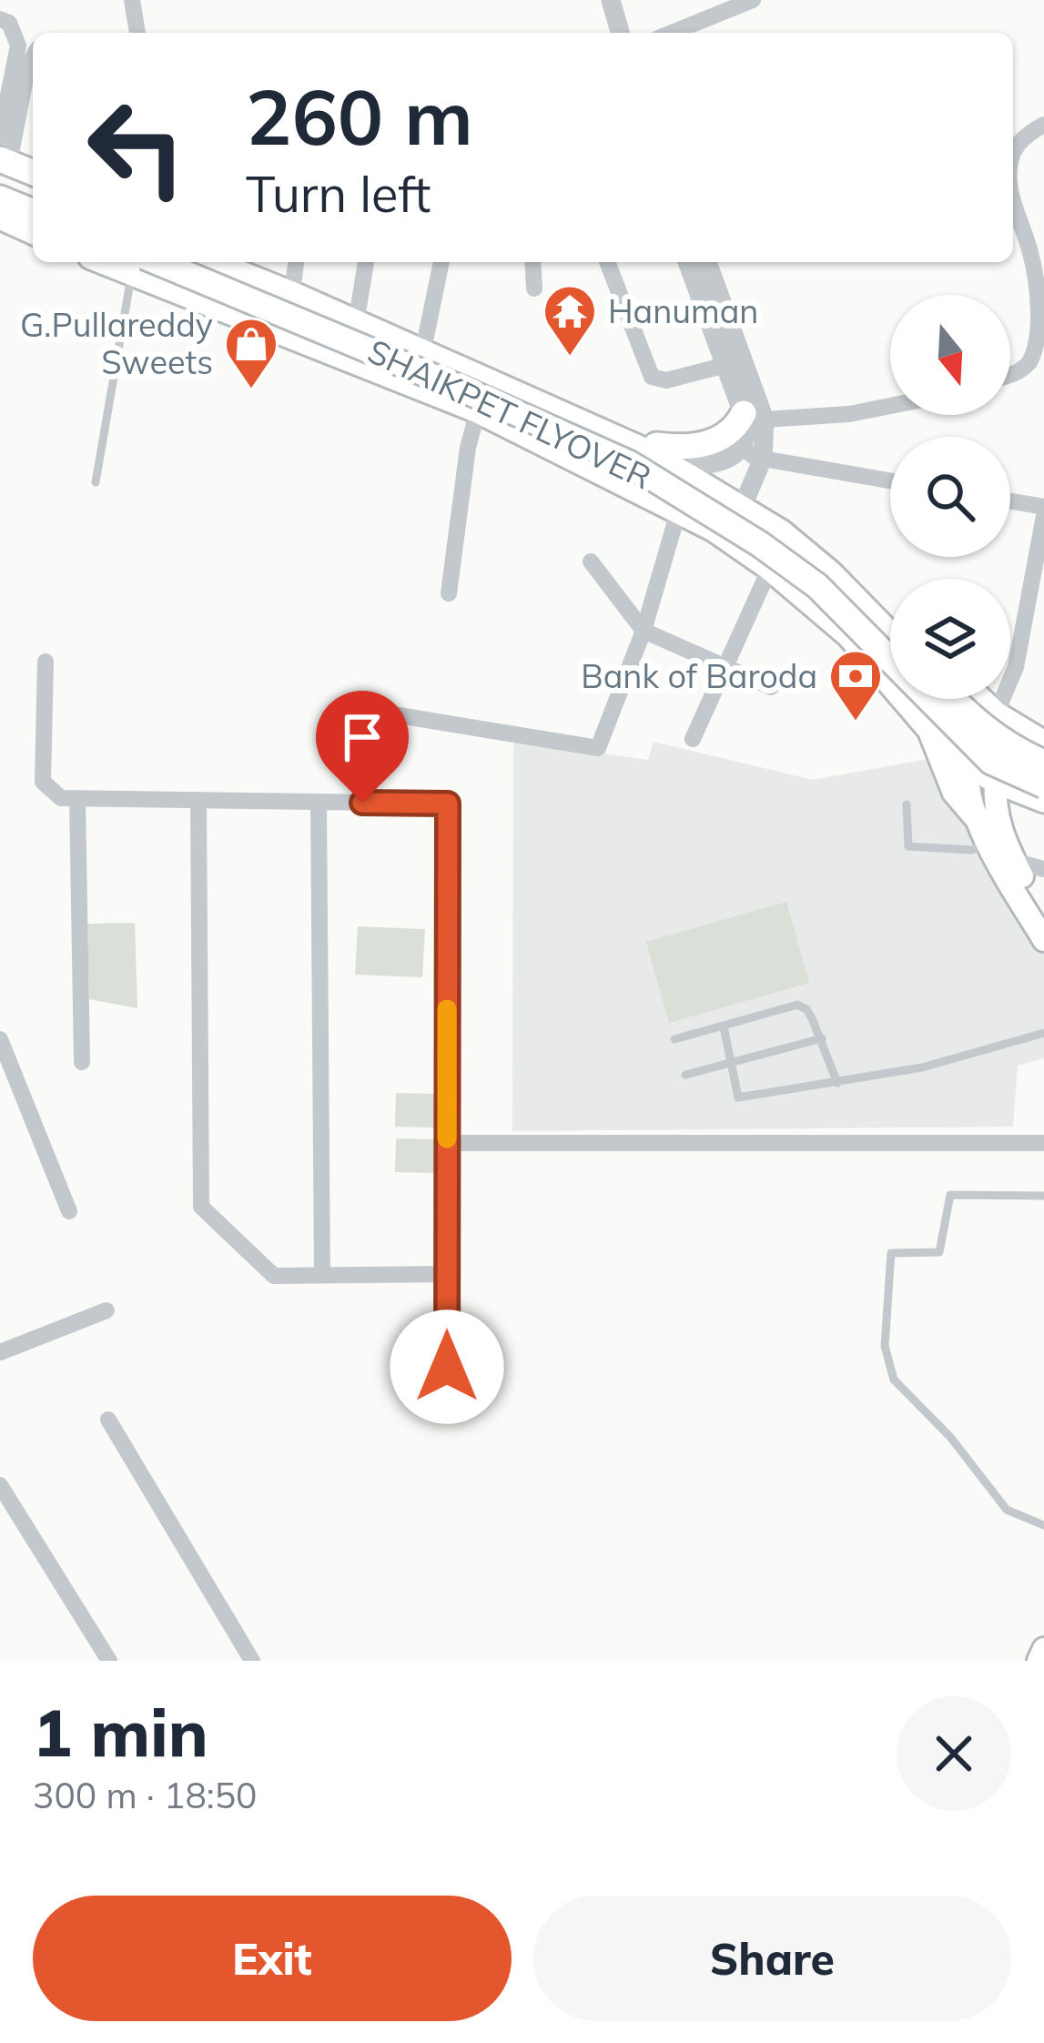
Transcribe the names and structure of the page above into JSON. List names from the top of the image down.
{
  "streets": {
    "main road": ["SHAIKPET FLYOVER"]
  },
  "places": {
    "temple": ["Hanuman"],
    "shop": ["G.Pullareddy Sweets"],
    "bank": ["Bank of Baroda"]
  },
  "north": "bottom",
  "page": {
    "turn": ["260 m", "Turn left"],
    "heading": ["1 min", "300 m · 18:50"],
    "buttons": ["Exit", "Share"]
  }
}
